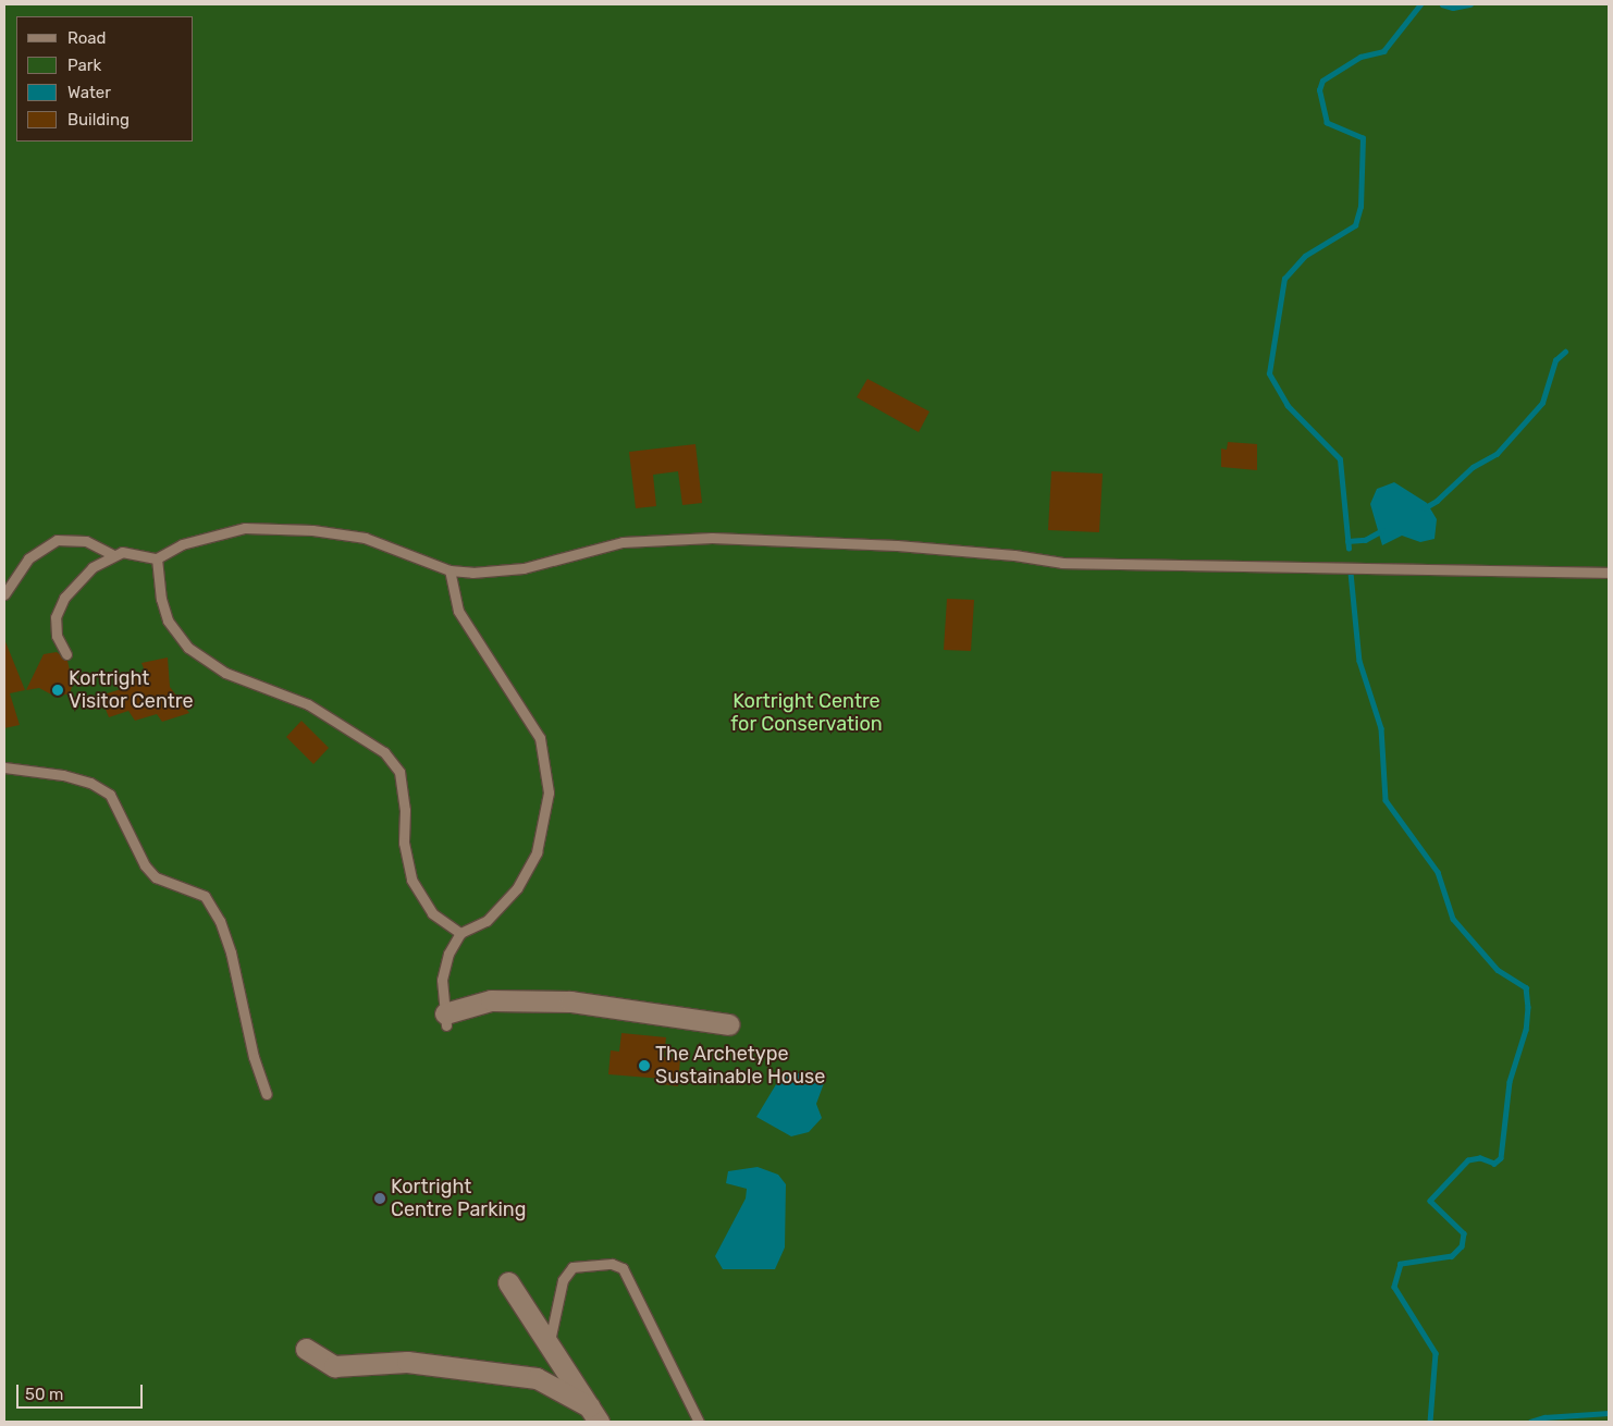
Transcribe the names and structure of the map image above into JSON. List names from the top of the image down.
{
  "parks": ["Kortright Centre for Conservation"],
  "places": ["Kortright Visitor Centre", "The Archetype Sustainable House", "Kortright Centre Parking"],
  "legend": [
    "Road",
    "Park",
    "Water",
    "Building"
  ],
  "scale_bar": "50 m"
}
